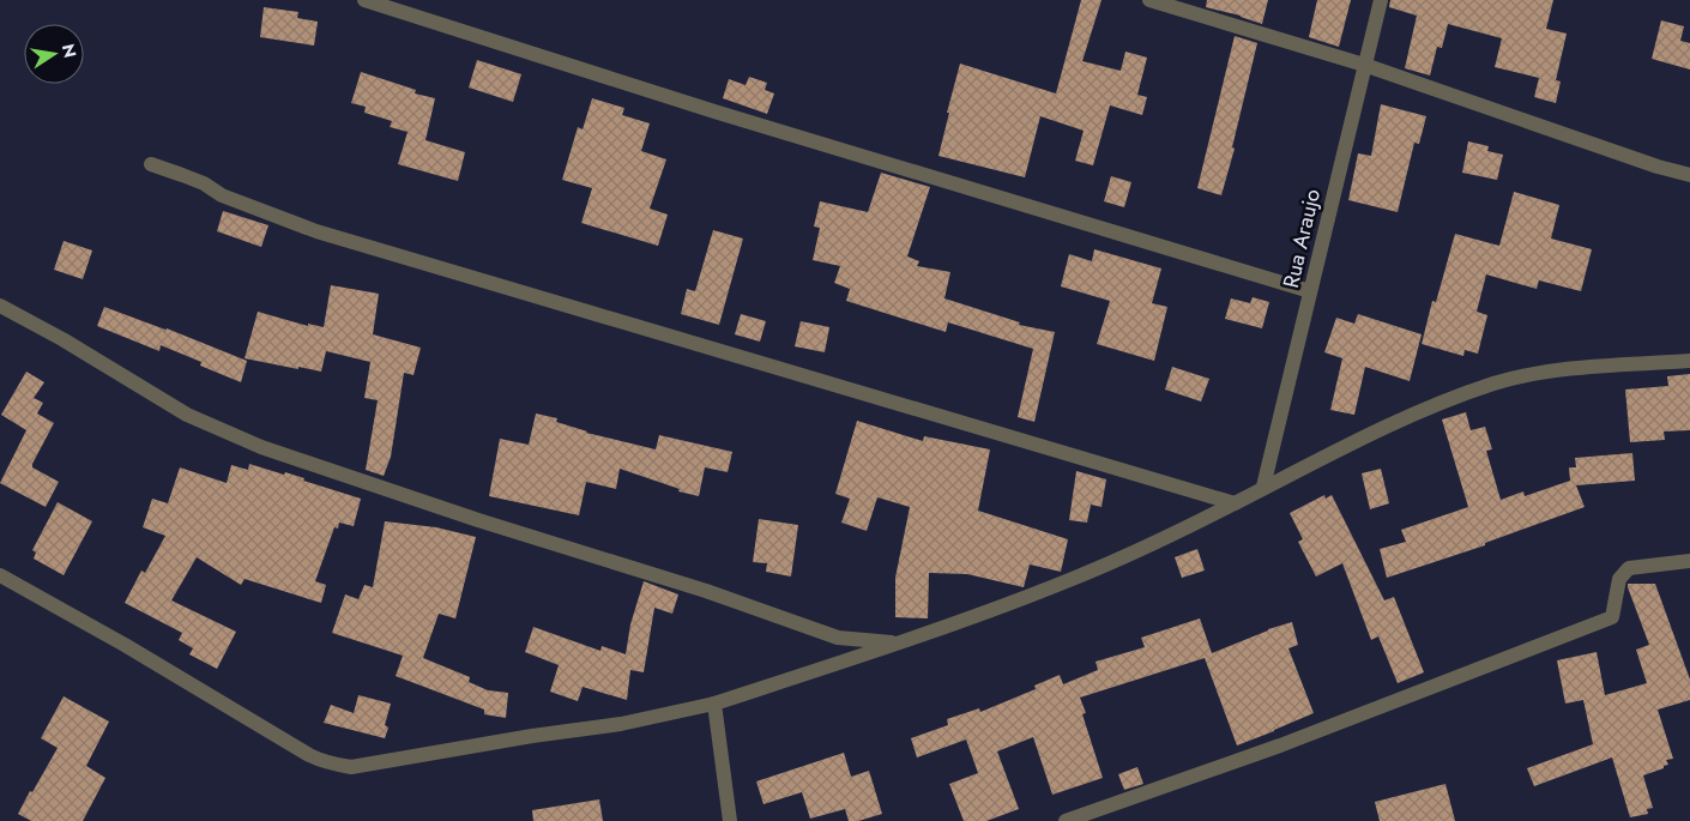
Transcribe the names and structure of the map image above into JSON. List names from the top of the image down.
{
  "streets": {
    "street": ["Rua Araujo"]
  },
  "north": "right"
}
